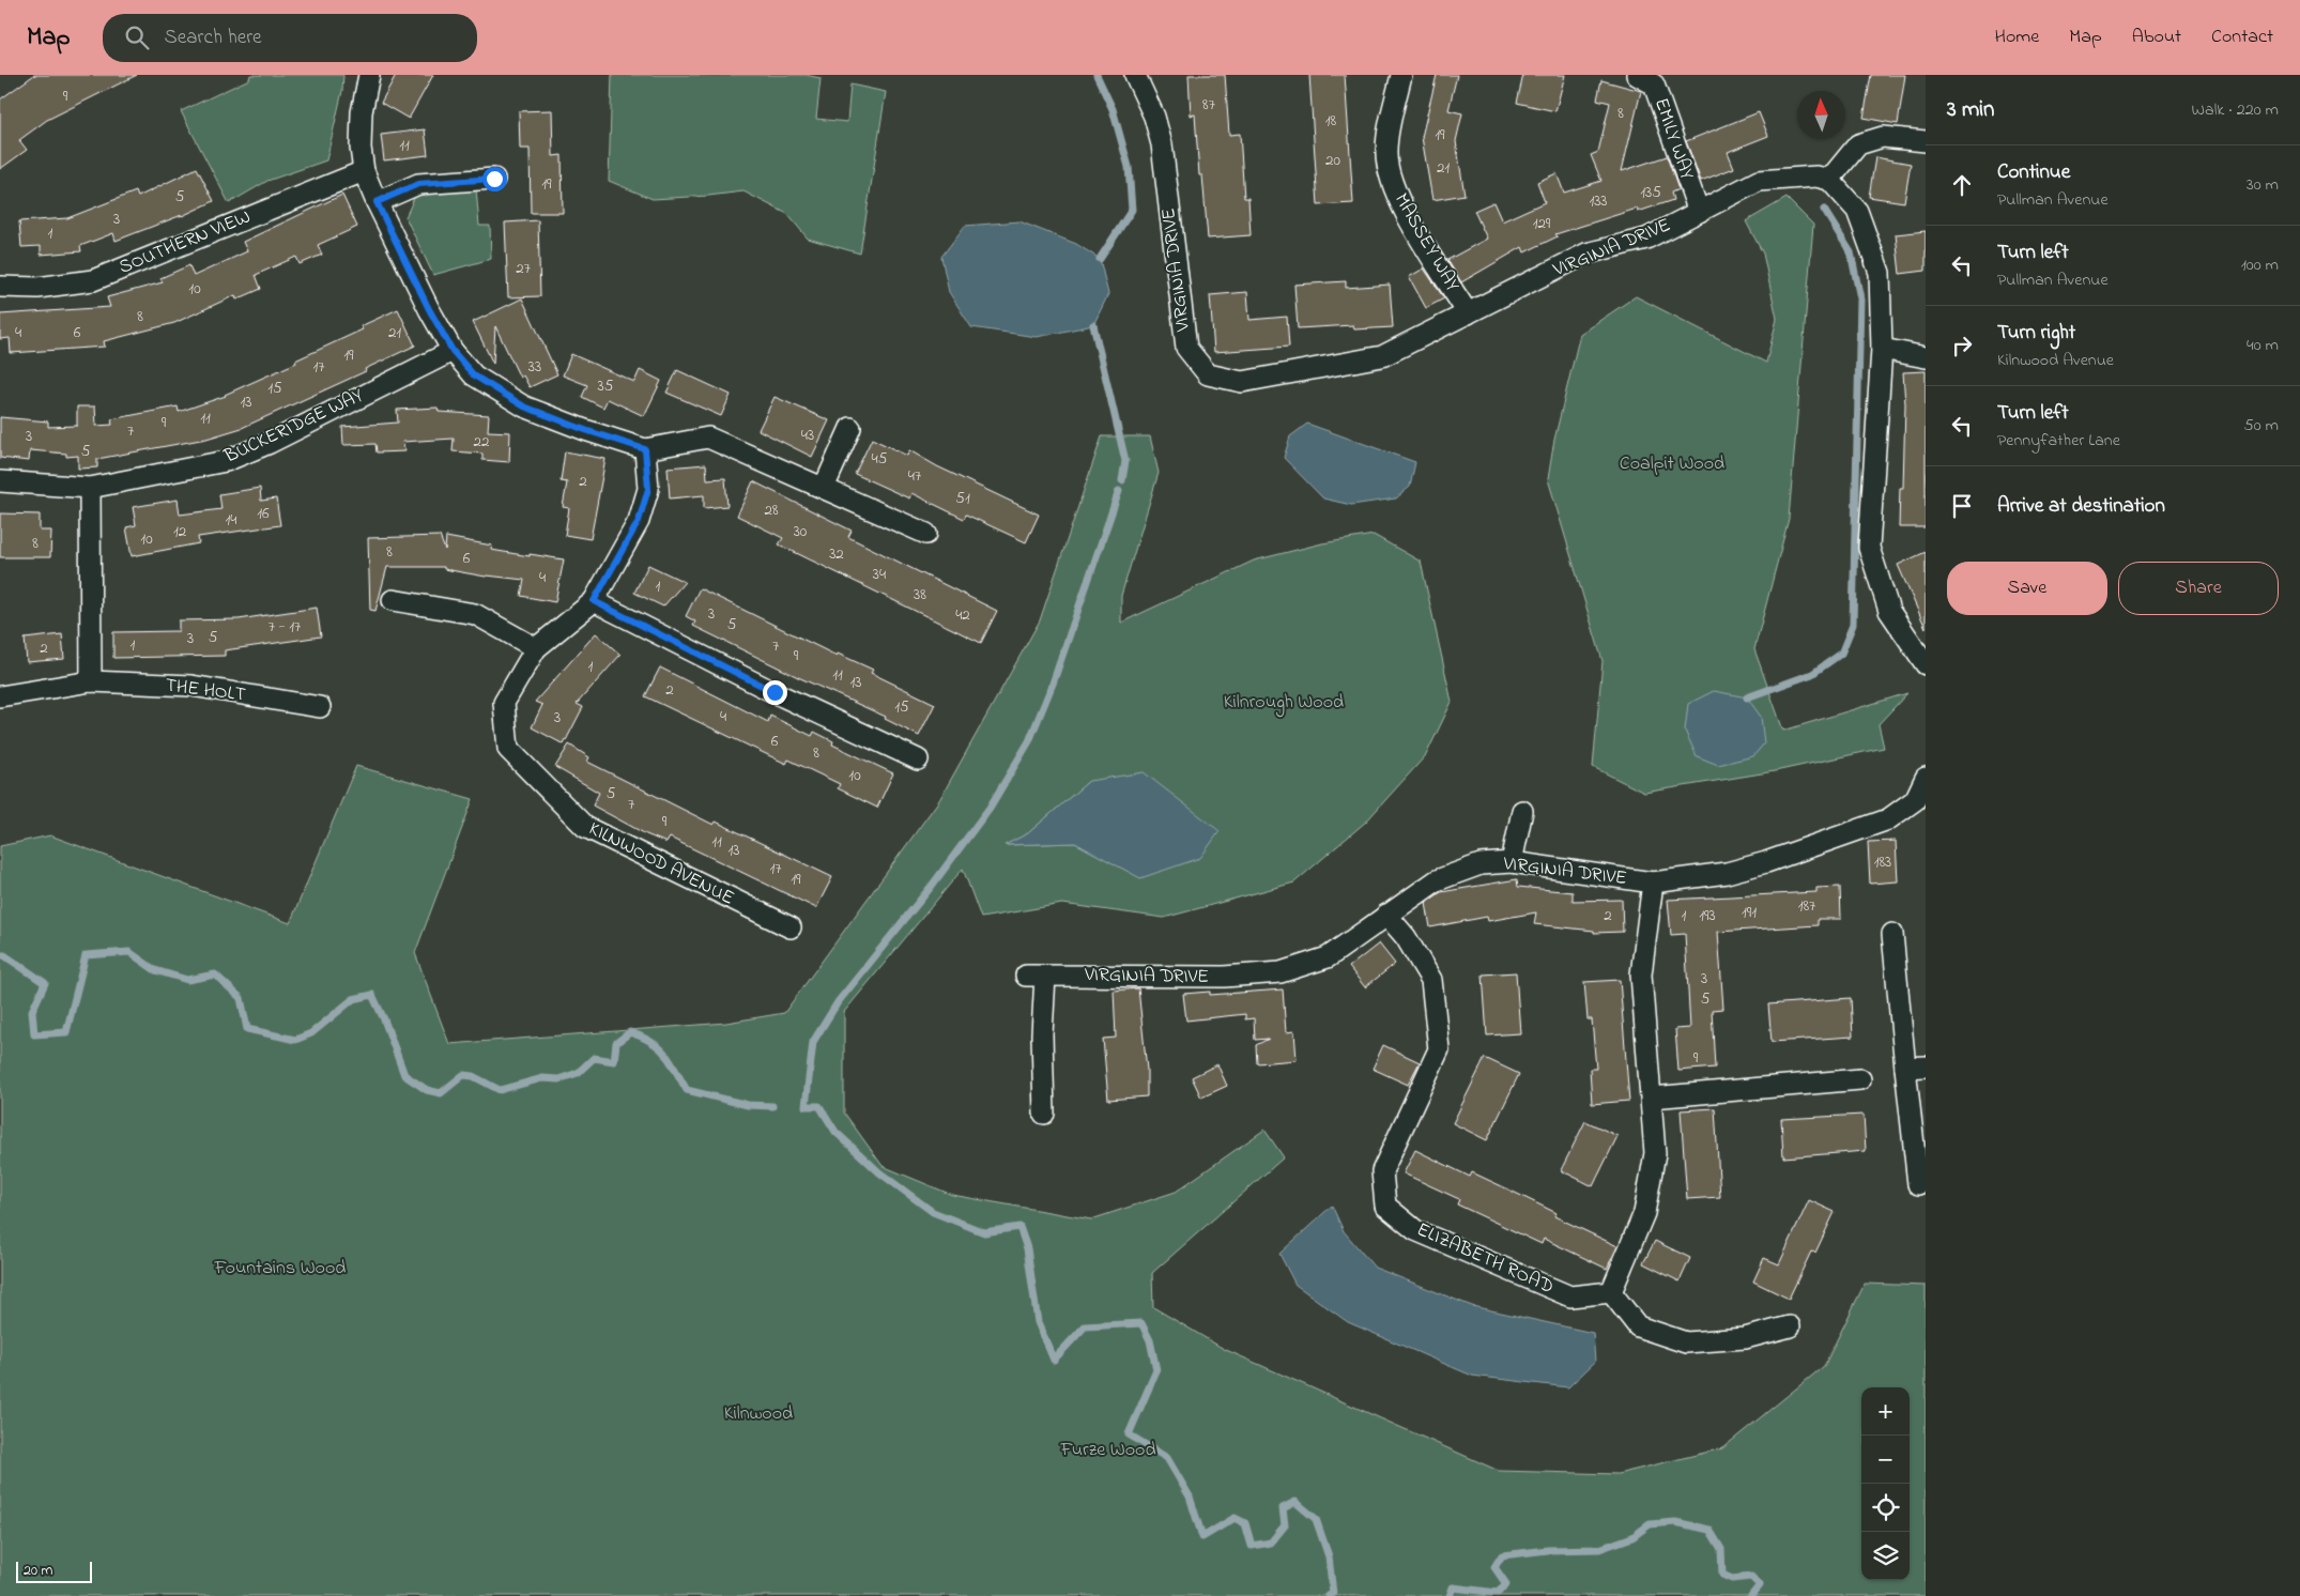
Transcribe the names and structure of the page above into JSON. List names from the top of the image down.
{
  "streets": {
    "street": [
      "EMILY WAY",
      "SOUTHERN VIEW",
      "MASSEY WAY",
      "VIRGINIA DRIVE",
      "BUCKERIDGE WAY",
      "THE HOLT",
      "KILNWOOD AVENUE",
      "ELIZABETH ROAD"
    ]
  },
  "crossings": [
    ["EMILY WAY", "VIRGINIA DRIVE"],
    ["MASSEY WAY", "VIRGINIA DRIVE"],
    ["VIRGINIA DRIVE", "ELIZABETH ROAD"]
  ],
  "parks": [
    "Coalpit Wood",
    "Kilnrough Wood",
    "Fountains Wood",
    "Kilnwood",
    "Furze Wood"
  ],
  "house_numbers": [
    "9",
    "87",
    "8",
    "18",
    "19",
    "11",
    "20",
    "21",
    "19",
    "135",
    "5",
    "133",
    "3",
    "129",
    "1",
    "27",
    "10",
    "8",
    "4",
    "6",
    "21",
    "19",
    "17",
    "33",
    "35",
    "15",
    "13",
    "11",
    "9",
    "7",
    "43",
    "3",
    "22",
    "5",
    "45",
    "47",
    "2",
    "51",
    "28",
    "16",
    "14",
    "12",
    "30",
    "10",
    "8",
    "8",
    "32",
    "6",
    "34",
    "4",
    "1",
    "38",
    "3",
    "42",
    "5",
    "7 - 17",
    "5",
    "3",
    "1",
    "7",
    "2",
    "9",
    "1",
    "11",
    "13",
    "2",
    "15",
    "4",
    "3",
    "6",
    "8",
    "10",
    "5",
    "7",
    "9",
    "11",
    "13",
    "183",
    "17",
    "19",
    "187",
    "191",
    "2",
    "1",
    "193",
    "3",
    "5",
    "9"
  ],
  "scale_bar": "20 m",
  "north": "top",
  "page": {
    "header": "Map",
    "search": "Search here",
    "nav": [
      "Home",
      "Map",
      "About",
      "Contact"
    ],
    "heading": ["3 min", "Walk · 220 m"],
    "list": [
      ["Continue", "Pullman Avenue", "30 m"],
      ["Turn left", "Pullman Avenue", "100 m"],
      ["Turn right", "Kilnwood Avenue", "40 m"],
      ["Turn left", "Pennyfather Lane", "50 m"],
      "Arrive at destination"
    ],
    "buttons": ["Save", "Share"],
    "map_buttons": ["+", "−"],
    "scale": "20 m"
  }
}
